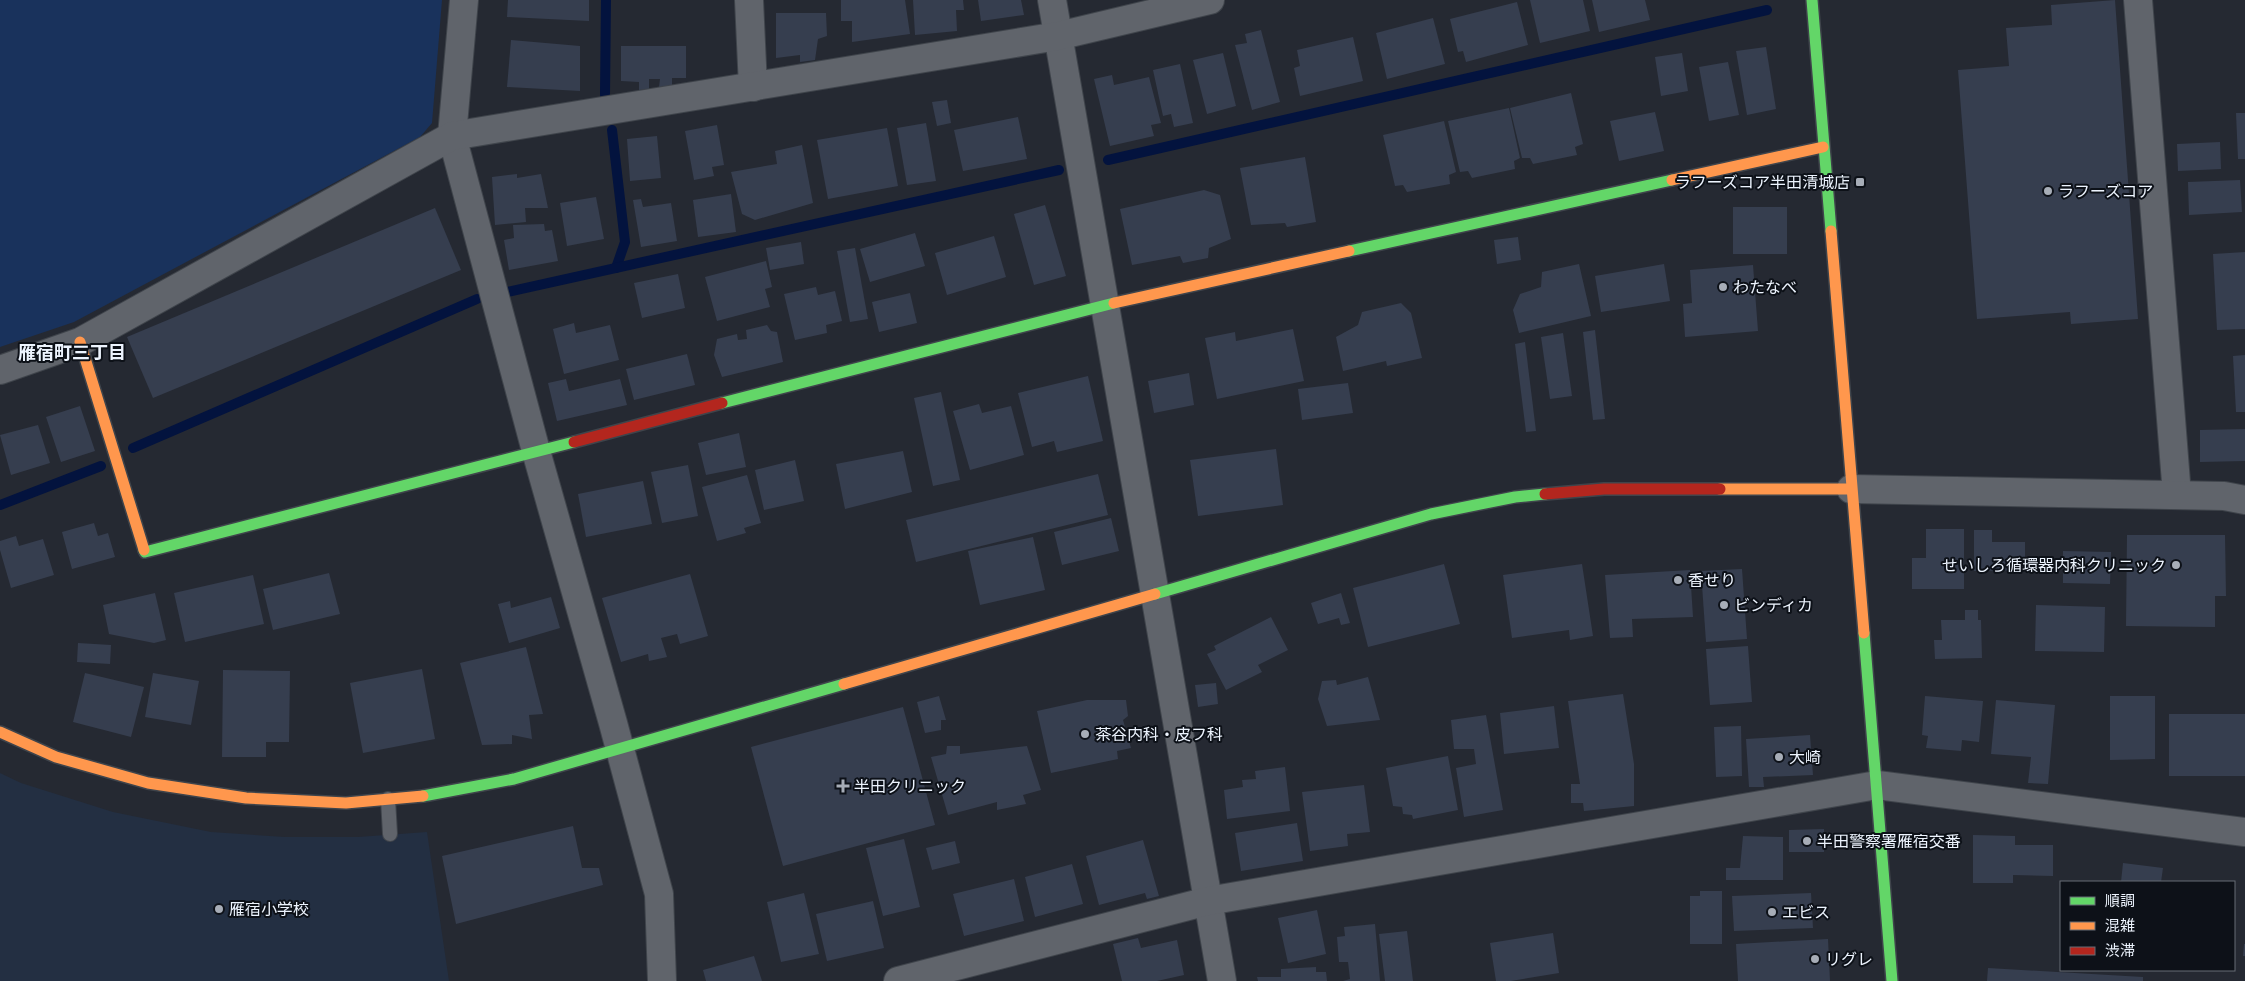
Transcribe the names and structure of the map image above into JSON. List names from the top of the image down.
{
  "districts": ["雁宿町三丁目"],
  "places": {
    "transit": ["ラフーズコア半田清城店"],
    "other": [
      "ラフーズコア",
      "わたなべ",
      "せいしろ循環器内科クリニック",
      "香せり",
      "ビンディカ",
      "茶谷内科・皮フ科",
      "大崎",
      "半田警察署雁宿交番",
      "雁宿小学校",
      "エビス",
      "リグレ"
    ],
    "health": ["半田クリニック"]
  },
  "legend": ["順調", "混雑", "渋滞"]
}
